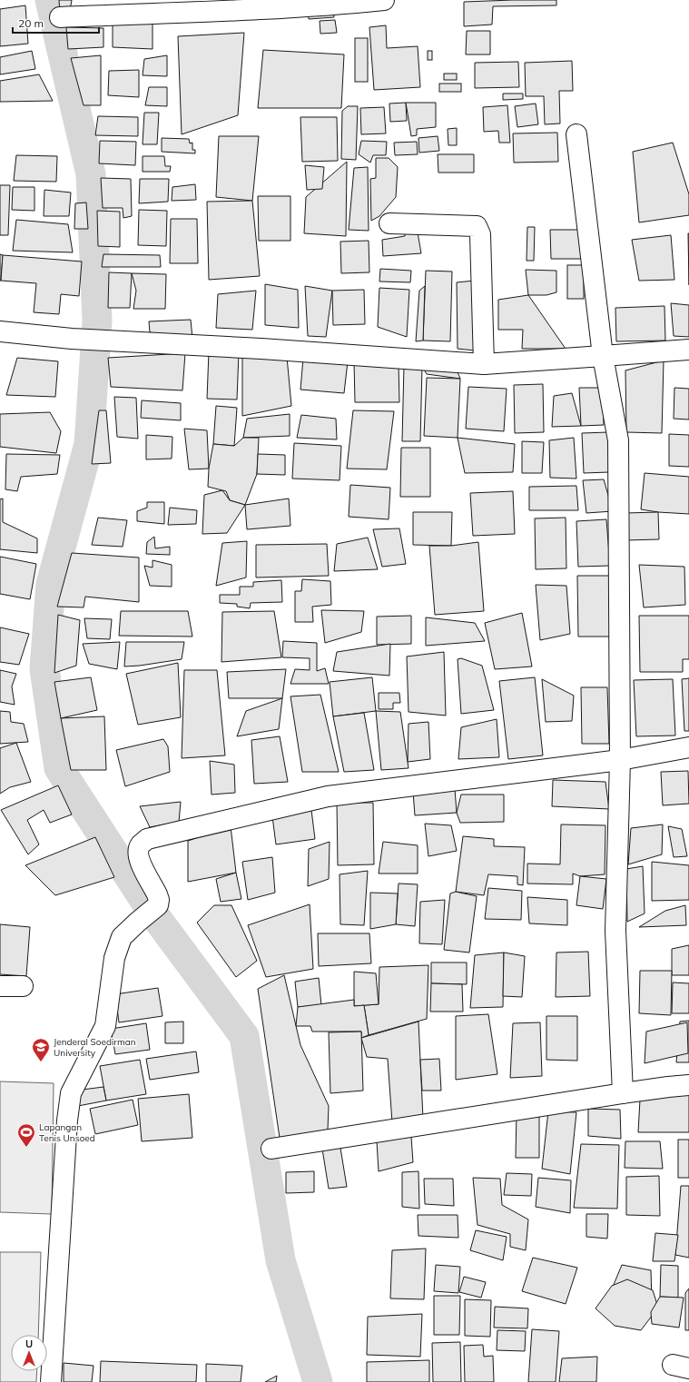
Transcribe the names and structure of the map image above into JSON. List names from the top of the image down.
{
  "places": {
    "school or university": ["Jenderal Soedirman University"],
    "sports": ["Lapangan Tenis Unsoed"]
  },
  "scale_bar": "20 m",
  "north": "top"
}
